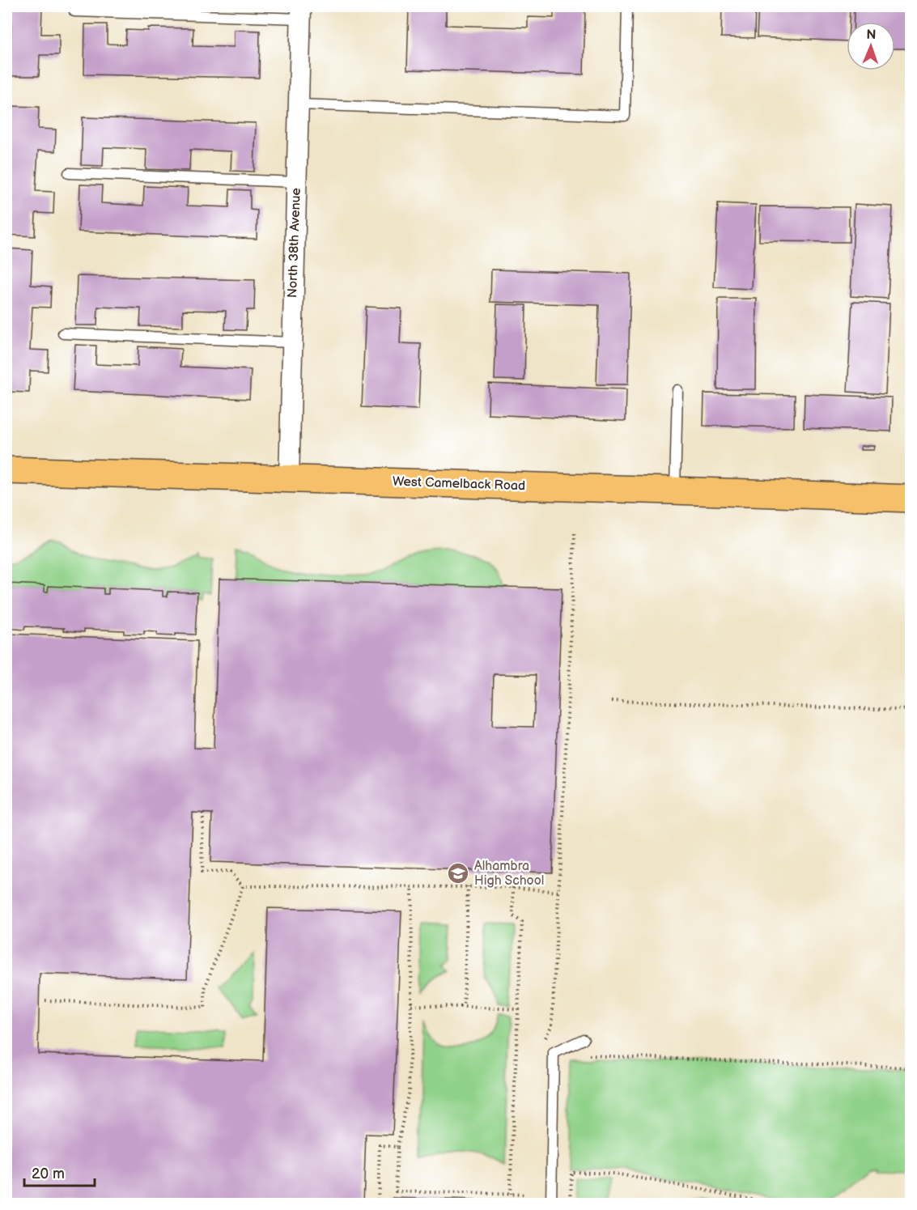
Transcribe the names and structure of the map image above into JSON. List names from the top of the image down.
{
  "streets": {
    "main road": ["West Camelback Road"],
    "street": ["North 38th Avenue"]
  },
  "crossings": [
    ["North 38th Avenue", "West Camelback Road"]
  ],
  "places": {
    "school or university": ["Alhambra High School"]
  },
  "scale_bar": "20 m",
  "north": "top"
}
